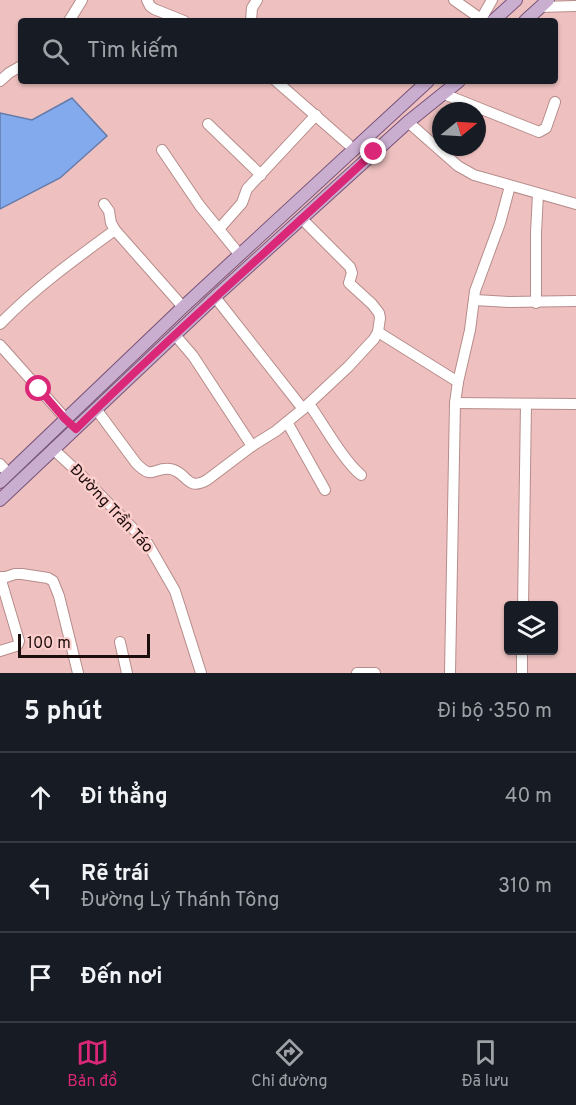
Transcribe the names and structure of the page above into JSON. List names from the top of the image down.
{
  "streets": {
    "street": ["Đường Trần Táo"]
  },
  "scale_bar": "100 m",
  "north": "right",
  "page": {
    "search": "Tìm kiếm",
    "scale": "100 m",
    "heading": ["5 phút", "Đi bộ · 350 m"],
    "list": [
      ["Đi thẳng", "40 m"],
      ["Rẽ trái", "Đường Lý Thánh Tông", "310 m"],
      "Đến nơi"
    ],
    "nav": ["Bản đồ", "Chỉ đường", "Đã lưu"]
  }
}
